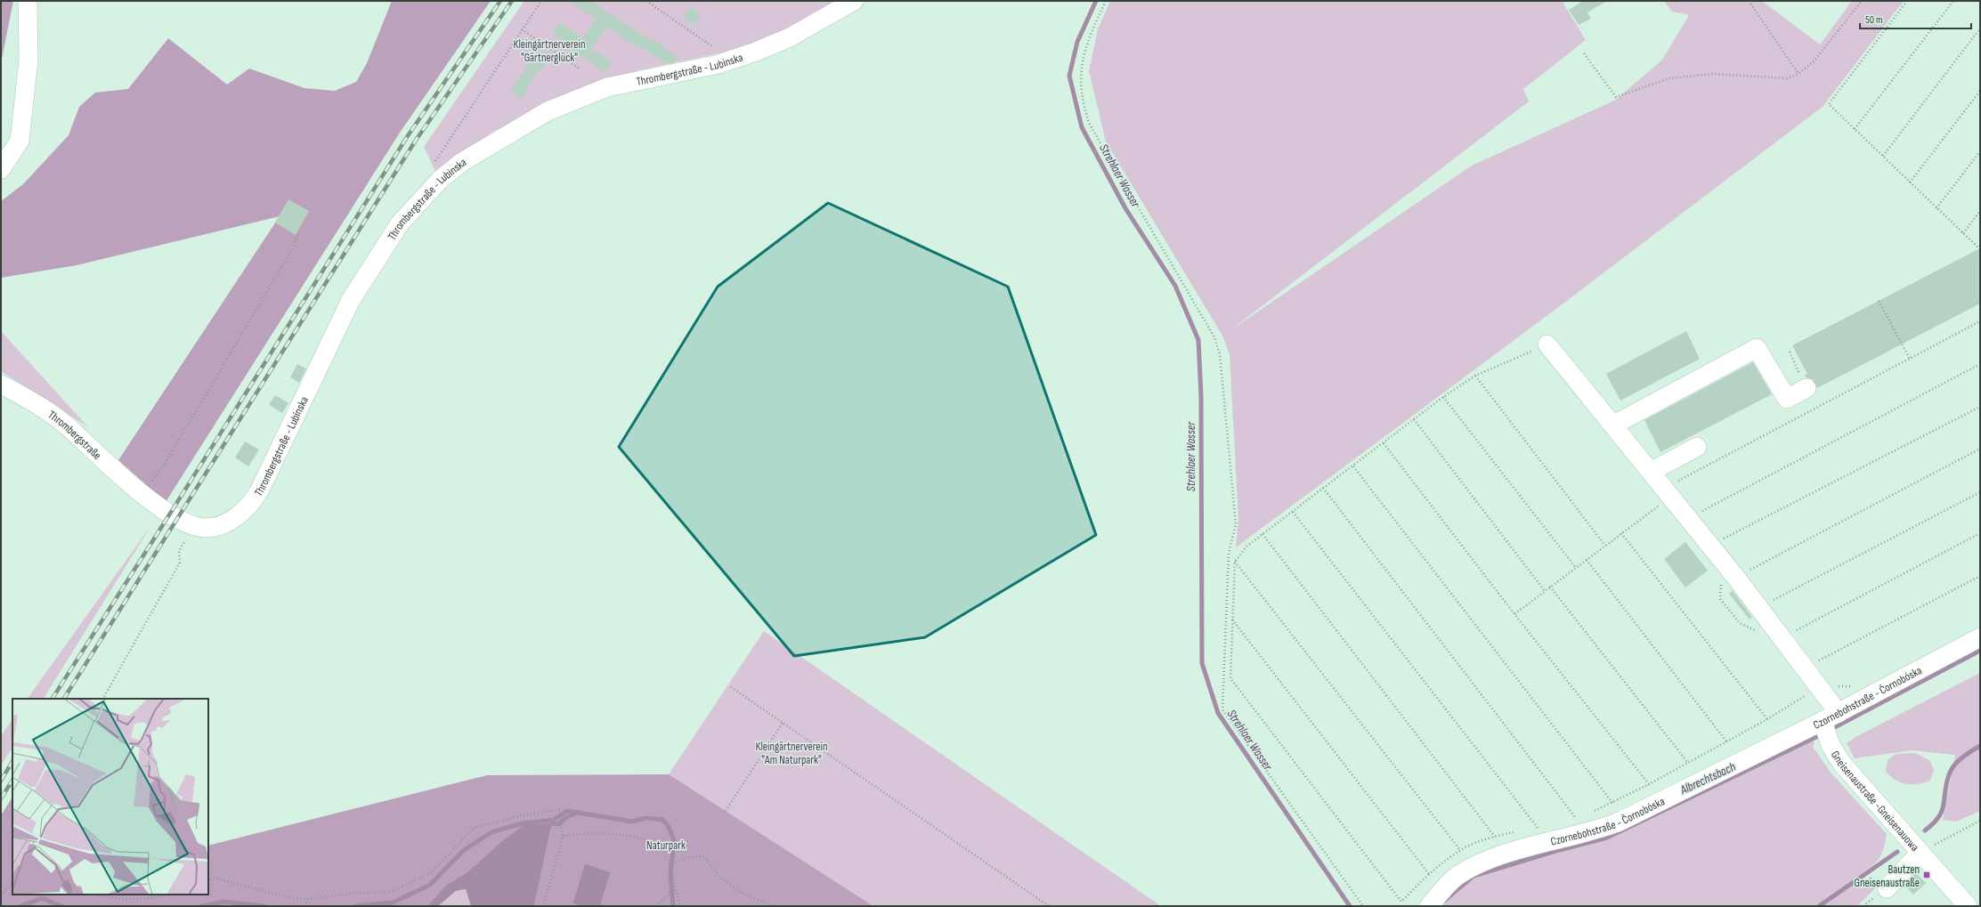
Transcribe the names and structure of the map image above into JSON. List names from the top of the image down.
{
  "streets": {
    "street": [
      "Thrombergstraße - Lubinska",
      "Thrombergstraße",
      "Czornebohstraße - Čornobóska",
      "Gneisenaustraße -Gneisenauowa"
    ]
  },
  "crossings": [
    ["Thrombergstraße - Lubinska", "Thrombergstraße"],
    ["Czornebohstraße - Čornobóska", "Gneisenaustraße -Gneisenauowa"]
  ],
  "water": ["Strehlaer Wasser", "Albrechtsbach"],
  "parks": ["Kleingärtnerverein \"Gärtnerglück\"", "Kleingärtnerverein \"Am Naturpark\"", "Naturpark"],
  "places": {
    "transit": ["Bautzen Gneisenaustraße"]
  },
  "scale_bar": "50 m"
}
